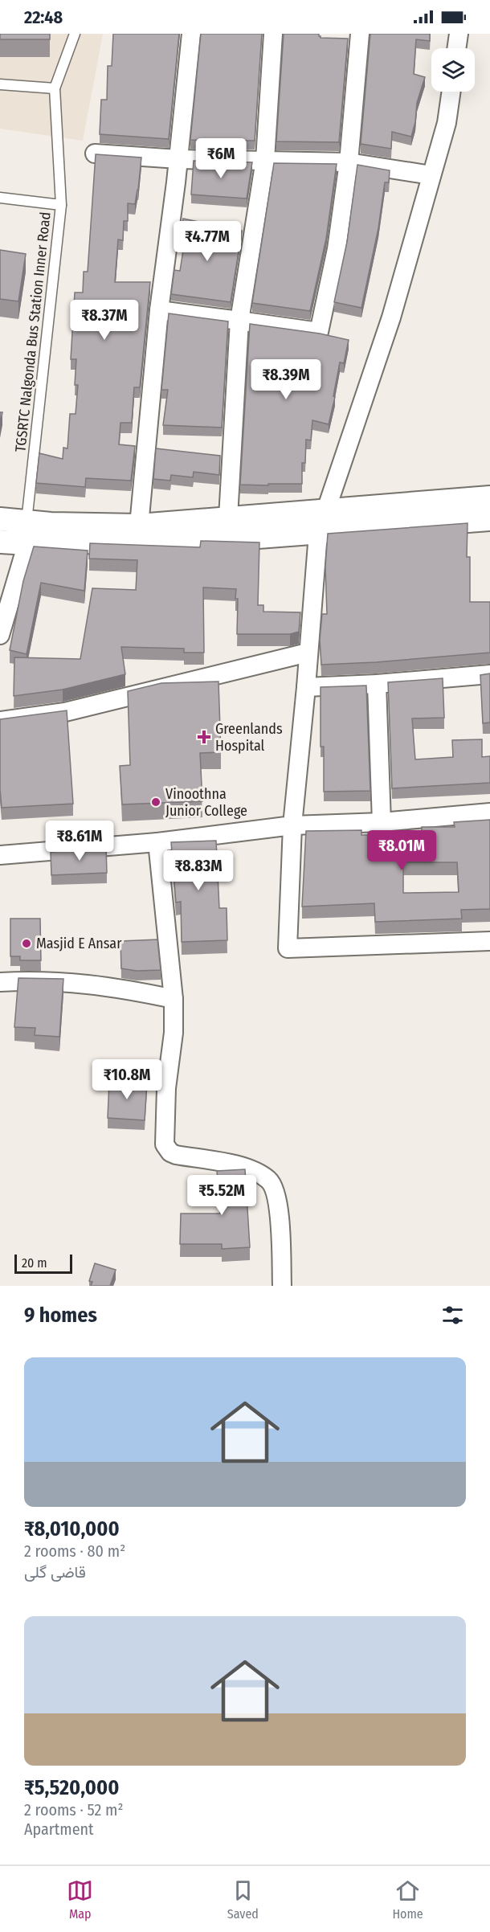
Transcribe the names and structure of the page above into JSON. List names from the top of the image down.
{
  "streets": {
    "lane": ["TGSRTC Nalgonda Bus Station Inner Road"]
  },
  "places": {
    "health": ["Greenlands Hospital"],
    "other": ["Vinoothna Junior College", "Masjid E Ansar"]
  },
  "scale_bar": "20 m",
  "page": {
    "status": "22:48",
    "price": [
      "₹6M",
      "₹4.77M",
      "₹8.37M",
      "₹8.39M",
      "₹8.61M",
      "₹8.01M",
      "₹8.83M",
      "₹10.8M",
      "₹5.52M"
    ],
    "scale": "20 m",
    "heading": "9 homes",
    "list": [
      {
        "name": "₹8,010,000",
        "note": "2 rooms · 80 m² · قاضی گلی"
      },
      {
        "name": "₹5,520,000",
        "note": "2 rooms · 52 m² · Apartment"
      }
    ],
    "tabs": ["Map", "Saved", "Home"]
  }
}
